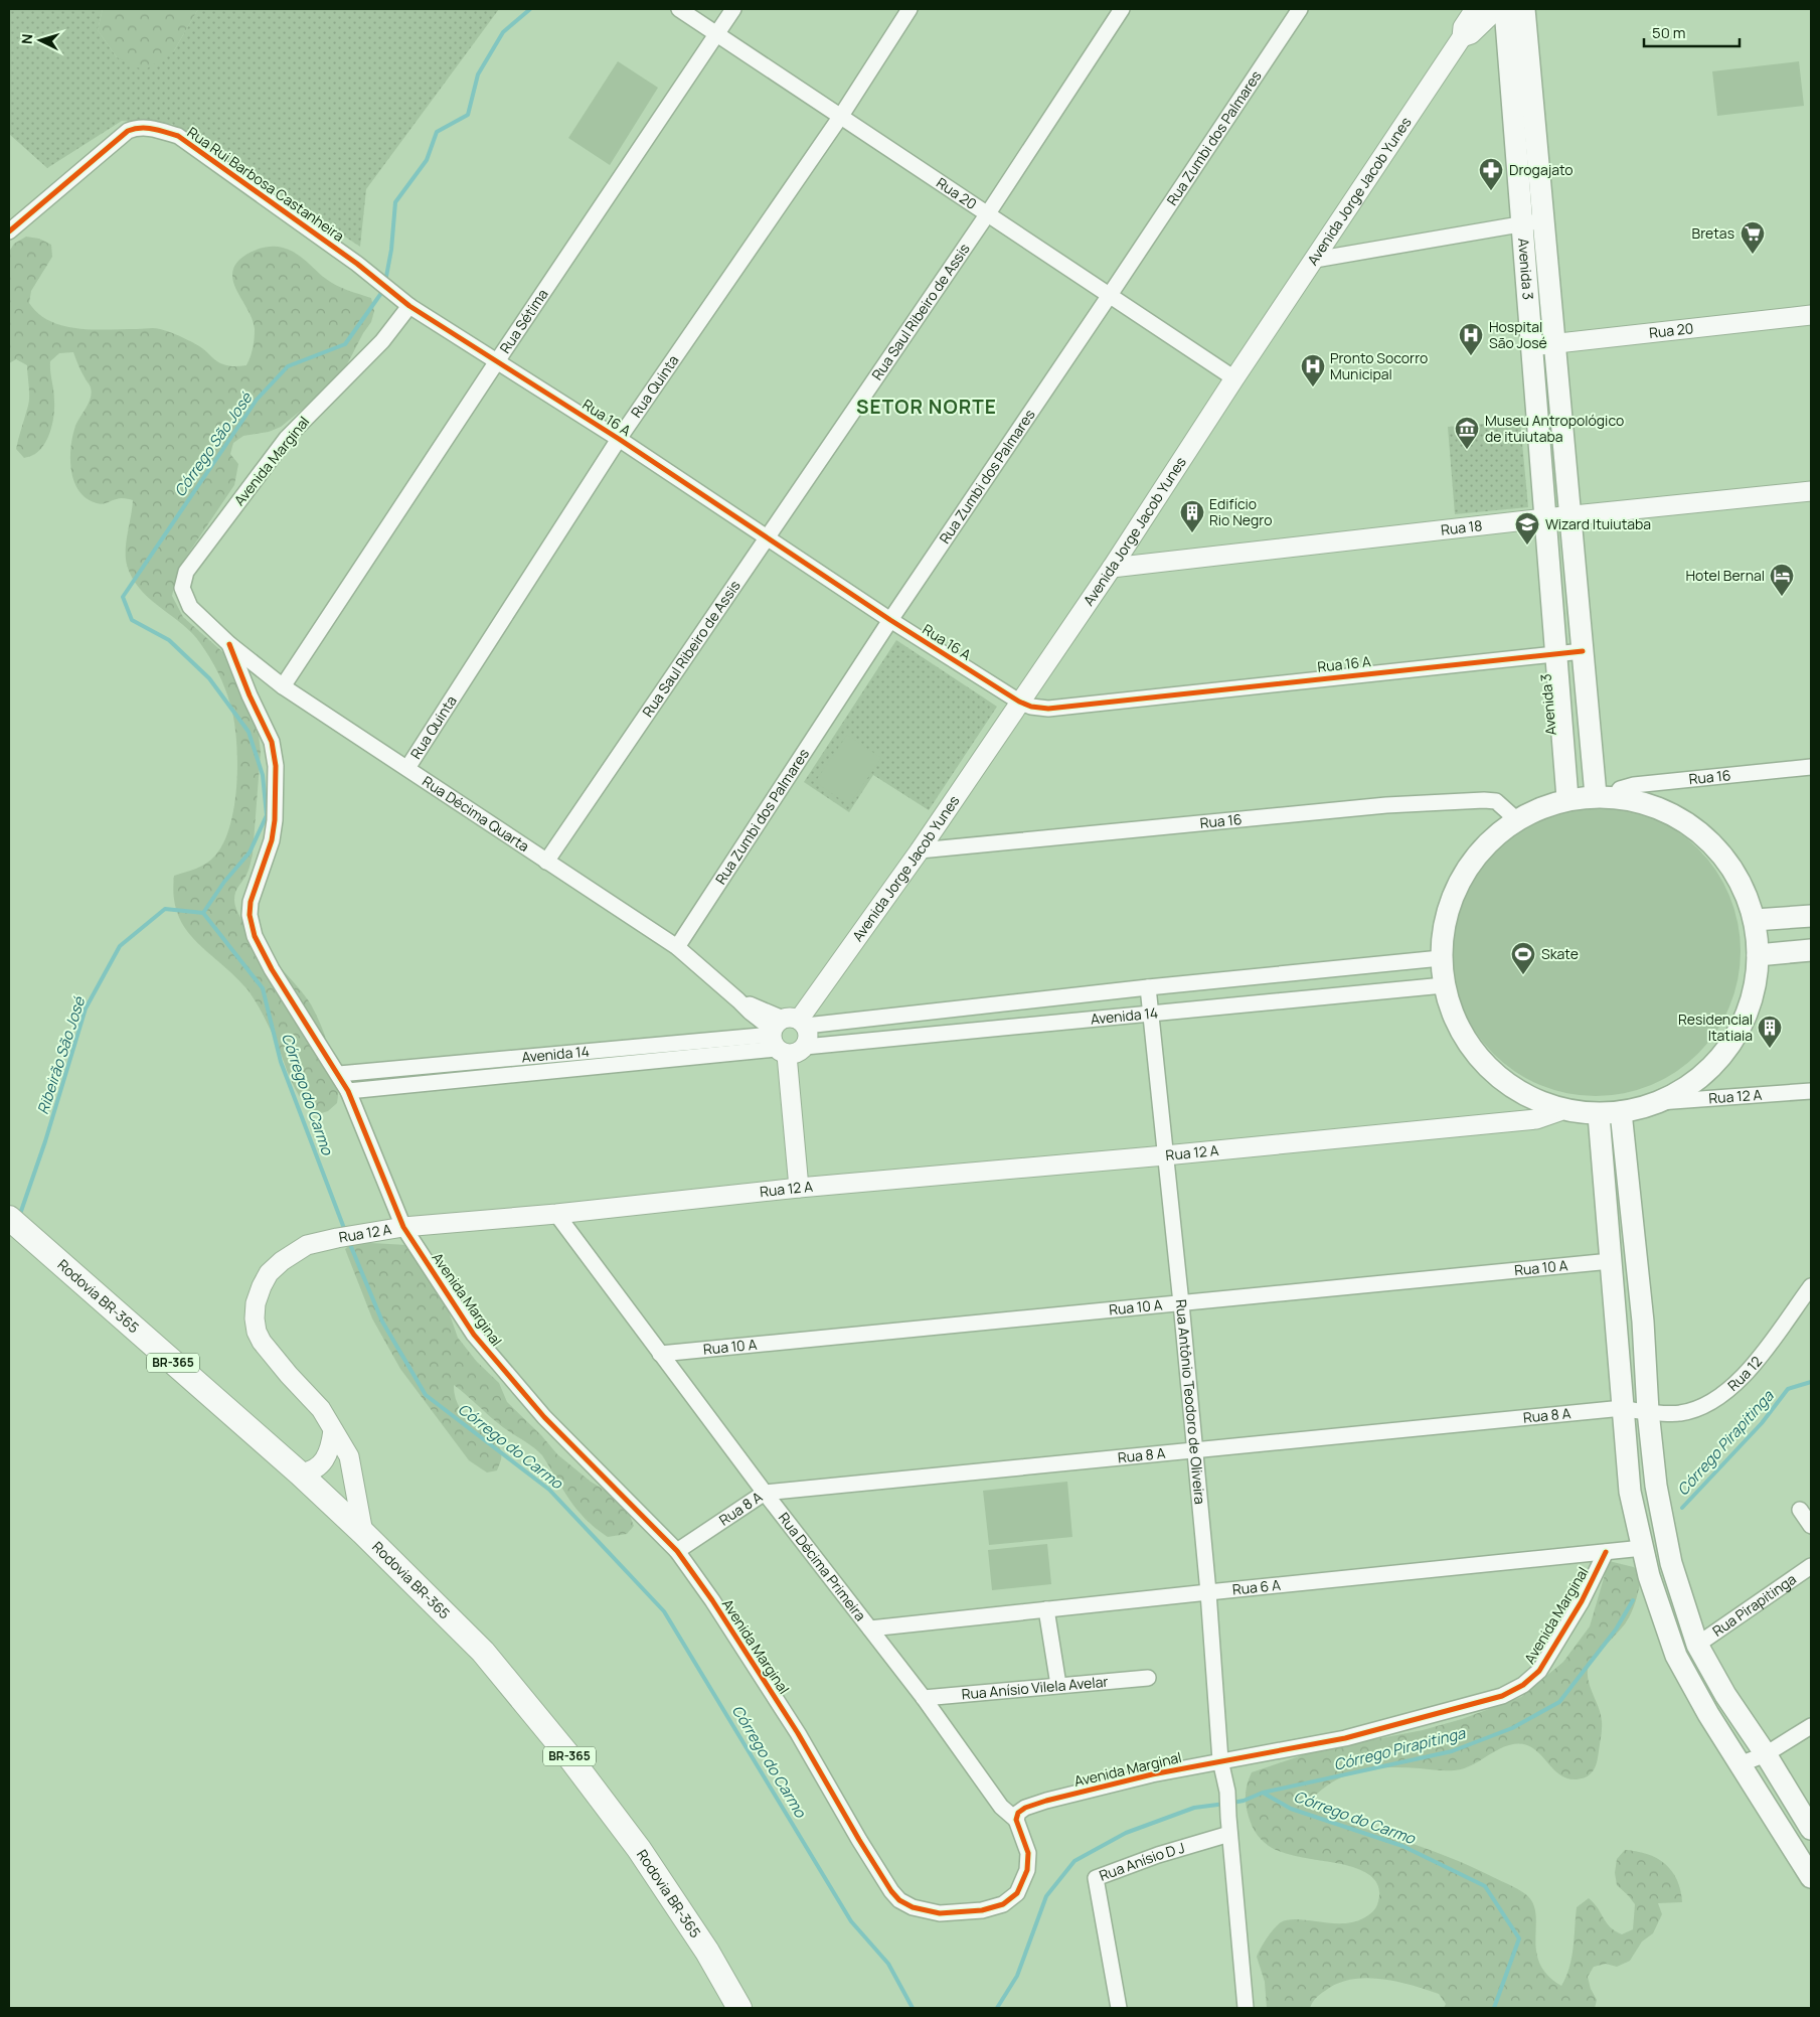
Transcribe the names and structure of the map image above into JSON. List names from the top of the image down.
{
  "streets": {
    "main road": ["Avenida 3", "Rodovia BR-365", "BR-365"],
    "street": [
      "Rua Zumbi dos Palmares",
      "Rua Rui Barbosa Castanheira",
      "Avenida Jorge Jacob Yunes",
      "Rua 20",
      "Rua Saul Ribeiro de Assis",
      "Rua Sétima",
      "Rua Quinta",
      "Rua 16 A",
      "Avenida Marginal",
      "Rua 18",
      "Rua 16",
      "Rua Décima Quarta",
      "Avenida 14",
      "Rua 12 A",
      "Rua 10 A",
      "Rua 12",
      "Rua Antônio Teodoro de Oliveira",
      "Rua 8 A",
      "Rua Décima Primeira",
      "Rua 6 A",
      "Rua Pirapitinga",
      "Rua Anísio Vilela Avelar",
      "Rua Anísio D J"
    ]
  },
  "crossings": [
    ["Rua Zumbi dos Palmares", "Rua 20"],
    ["Rua Zumbi dos Palmares", "Rua 16 A"],
    ["Rua Zumbi dos Palmares", "Rua Décima Quarta"],
    ["Rua Rui Barbosa Castanheira", "Rua 16 A"],
    ["Avenida Jorge Jacob Yunes", "Rua 20"],
    ["Avenida Jorge Jacob Yunes", "Rua 16 A"],
    ["Avenida Jorge Jacob Yunes", "Rua 18"],
    ["Avenida Jorge Jacob Yunes", "Rua 16"],
    ["Avenida Jorge Jacob Yunes", "Rua Décima Quarta"],
    ["Avenida Jorge Jacob Yunes", "Avenida 14"],
    ["Rua 20", "Avenida 3"],
    ["Rua 20", "Rua Saul Ribeiro de Assis"],
    ["Rua 20", "Rua Sétima"],
    ["Rua 20", "Rua Quinta"],
    ["Avenida 3", "Rua 16 A"],
    ["Avenida 3", "Rua 18"],
    ["Avenida 3", "Rua 16"],
    ["Rua Saul Ribeiro de Assis", "Rua 16 A"],
    ["Rua Saul Ribeiro de Assis", "Rua Décima Quarta"],
    ["Rua Sétima", "Rua 16 A"],
    ["Rua Sétima", "Rua Décima Quarta"],
    ["Rua Quinta", "Rua 16 A"],
    ["Rua Quinta", "Rua Décima Quarta"],
    ["Rua 16 A", "Avenida Marginal"],
    ["Avenida Marginal", "Rua Décima Quarta"],
    ["Avenida Marginal", "Avenida 14"],
    ["Avenida Marginal", "Rua 12 A"],
    ["Avenida Marginal", "Rua Antônio Teodoro de Oliveira"],
    ["Avenida Marginal", "Rua 8 A"],
    ["Avenida Marginal", "Rua Décima Primeira"],
    ["Avenida Marginal", "Rua 6 A"],
    ["Rua Décima Quarta", "Avenida 14"],
    ["Avenida 14", "Rua Antônio Teodoro de Oliveira"],
    ["Rua 12 A", "Rodovia BR-365"],
    ["Rua 12 A", "Rua Antônio Teodoro de Oliveira"],
    ["Rua 12 A", "Rua Décima Primeira"],
    ["Rua 10 A", "Rua Antônio Teodoro de Oliveira"],
    ["Rua 10 A", "Rua Décima Primeira"],
    ["Rua 12", "Rua 8 A"],
    ["Rua Antônio Teodoro de Oliveira", "Rua 8 A"],
    ["Rua Antônio Teodoro de Oliveira", "Rua 6 A"],
    ["Rua Antônio Teodoro de Oliveira", "Rua Anísio D J"],
    ["Rua 8 A", "Rua Décima Primeira"],
    ["Rua Décima Primeira", "Rua 6 A"],
    ["Rua Décima Primeira", "Rua Anísio Vilela Avelar"]
  ],
  "districts": ["SETOR NORTE"],
  "water": [
    "Córrego São José",
    "Ribeirão São José",
    "Córrego do Carmo",
    "Córrego Pirapitinga"
  ],
  "places": {
    "pharmacy": ["Drogajato"],
    "supermarket": ["Bretas"],
    "hospital": ["Hospital São José", "Pronto Socorro Municipal"],
    "museum": ["Museu Antropológico de ituiutaba"],
    "building": ["Edifício Rio Negro", "Residencial Itatiaia"],
    "school or university": ["Wizard Ituiutaba"],
    "hotel": ["Hotel Bernal"],
    "sports": ["Skate"]
  },
  "scale_bar": "50 m",
  "north": "left"
}
